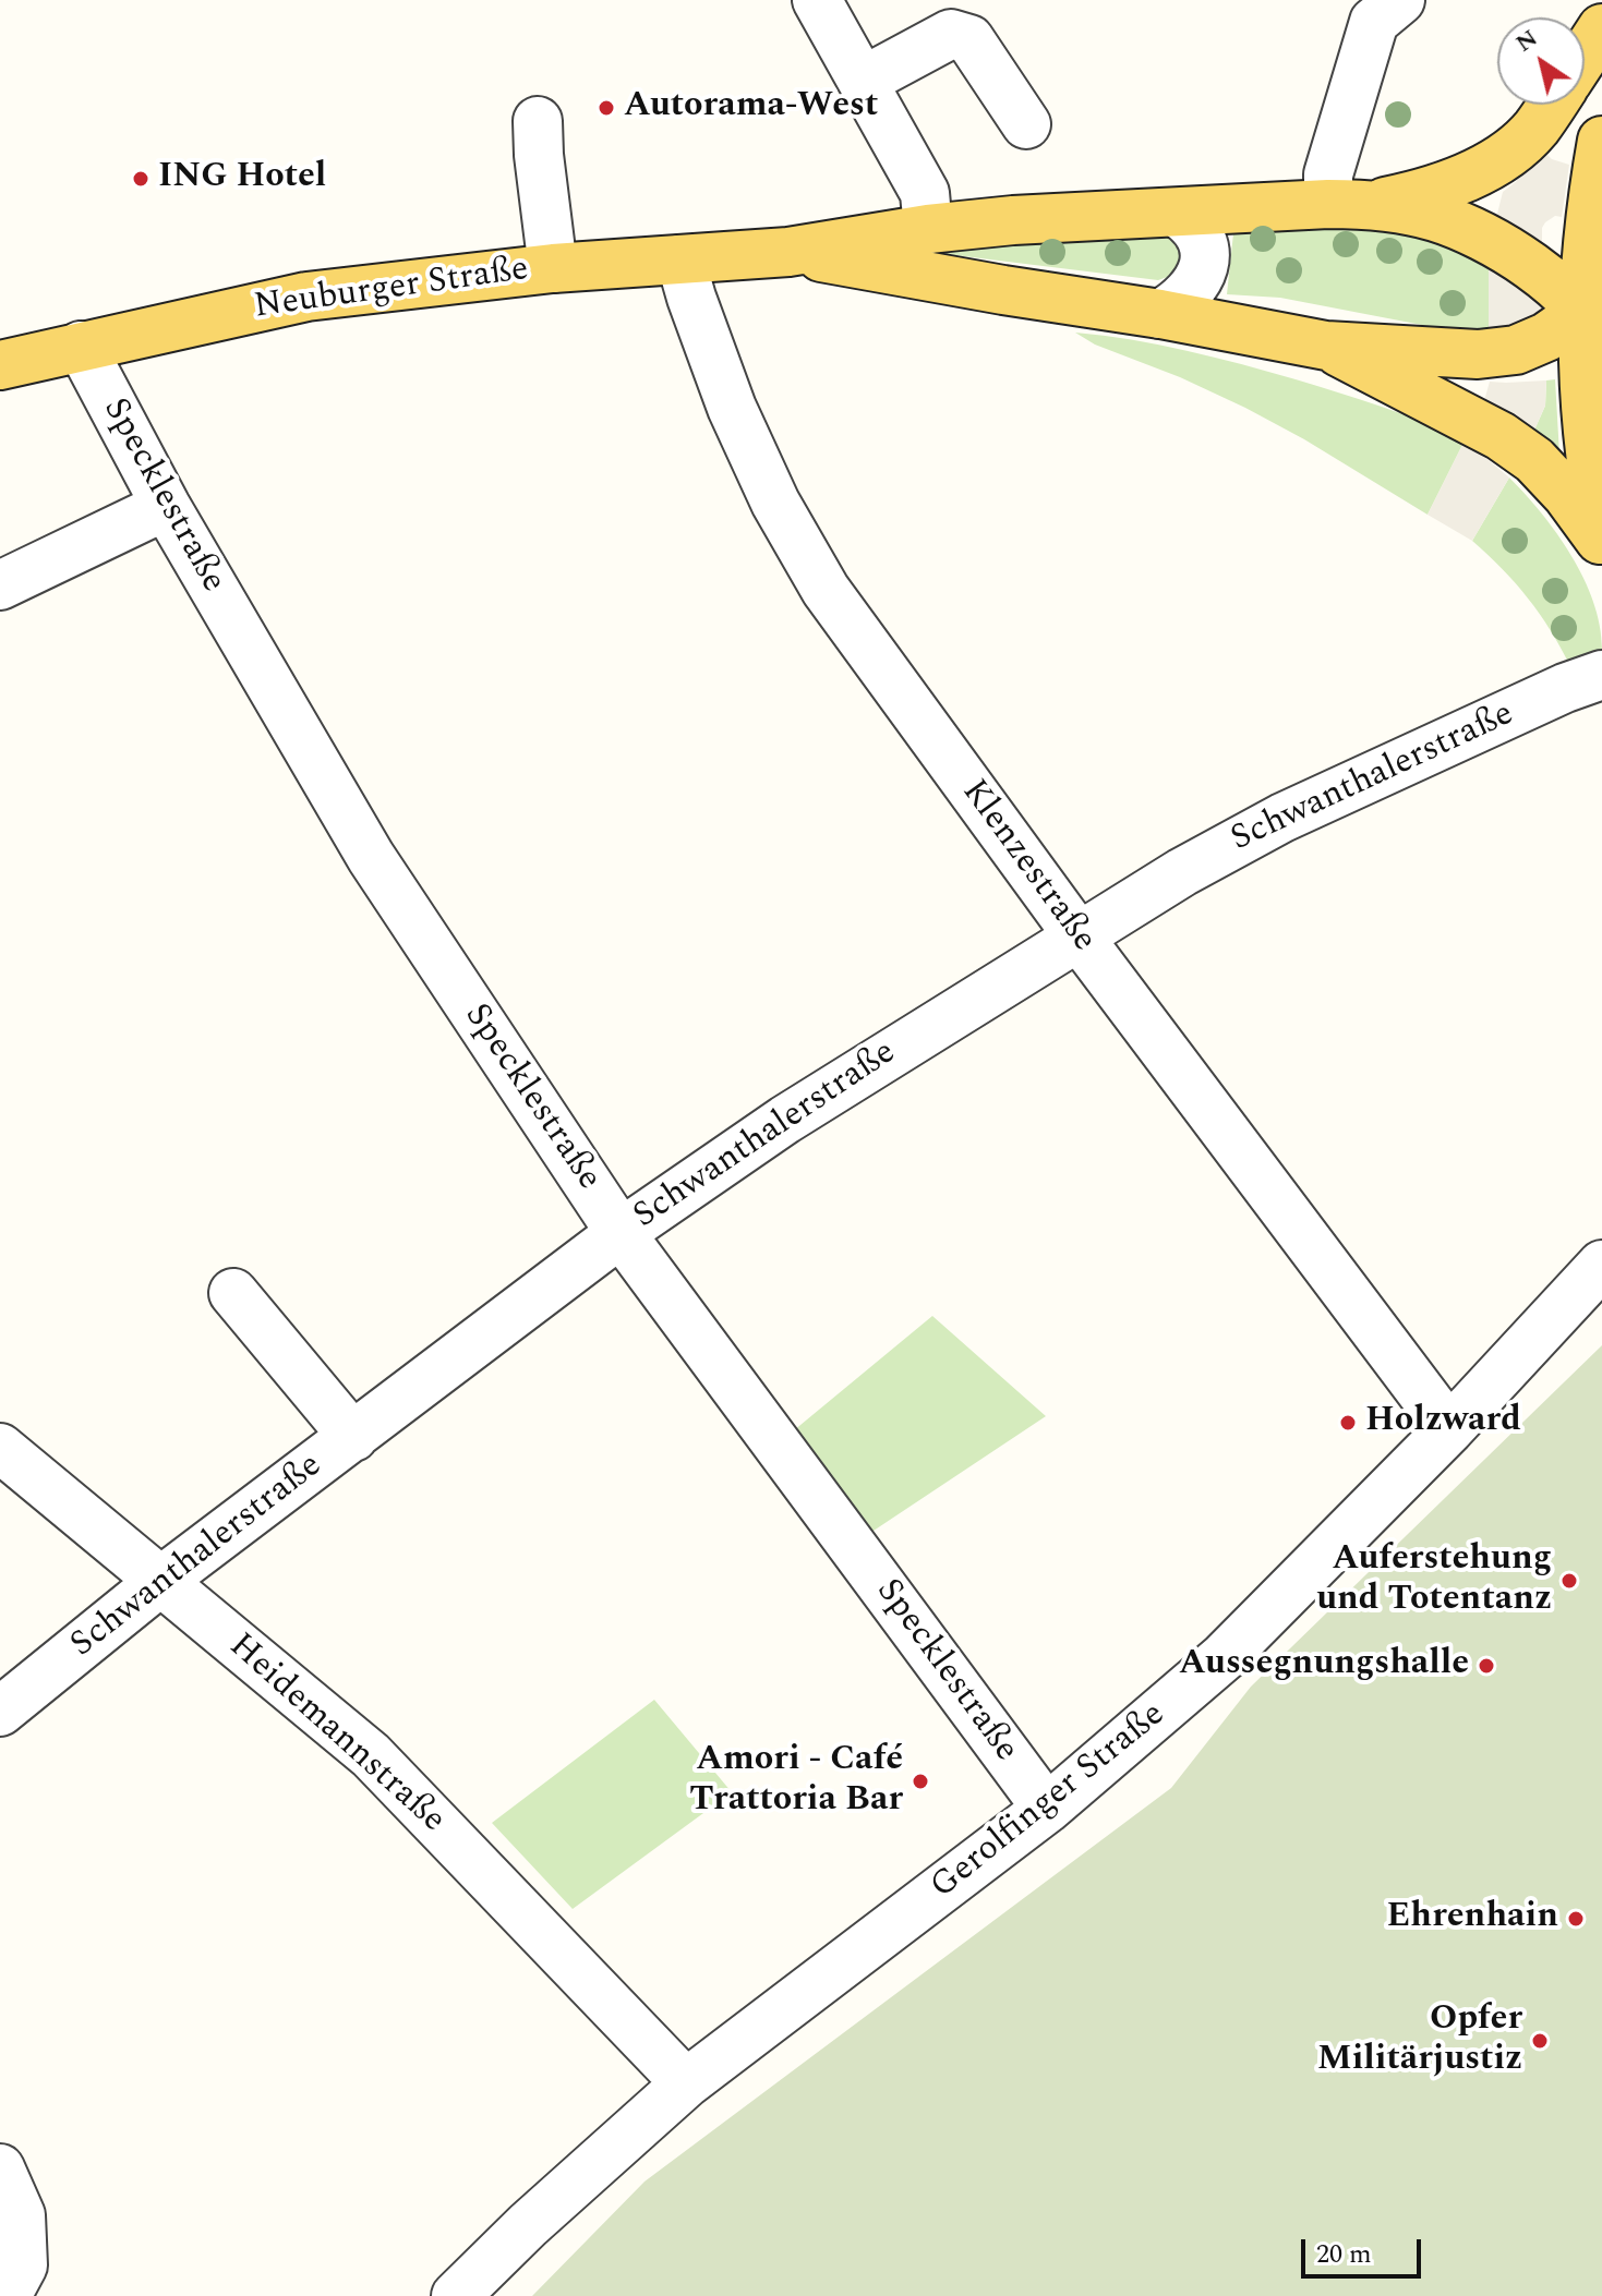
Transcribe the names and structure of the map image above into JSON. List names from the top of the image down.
{
  "streets": {
    "main road": ["Neuburger Straße"],
    "street": [
      "Specklestraße",
      "Schwanthalerstraße",
      "Klenzestraße",
      "Heidemannstraße",
      "Gerolfinger Straße"
    ]
  },
  "crossings": [
    ["Neuburger Straße", "Specklestraße"],
    ["Neuburger Straße", "Klenzestraße"],
    ["Specklestraße", "Schwanthalerstraße"],
    ["Specklestraße", "Gerolfinger Straße"],
    ["Schwanthalerstraße", "Klenzestraße"],
    ["Schwanthalerstraße", "Heidemannstraße"],
    ["Klenzestraße", "Gerolfinger Straße"],
    ["Heidemannstraße", "Gerolfinger Straße"]
  ],
  "places": [
    "Autorama-West",
    "ING Hotel",
    "Holzward",
    "Auferstehung und Totentanz",
    "Aussegnungshalle",
    "Amori - Café Trattoria Bar",
    "Ehrenhain",
    "Opfer Militärjustiz"
  ],
  "scale_bar": "20 m",
  "north": "top left"
}
